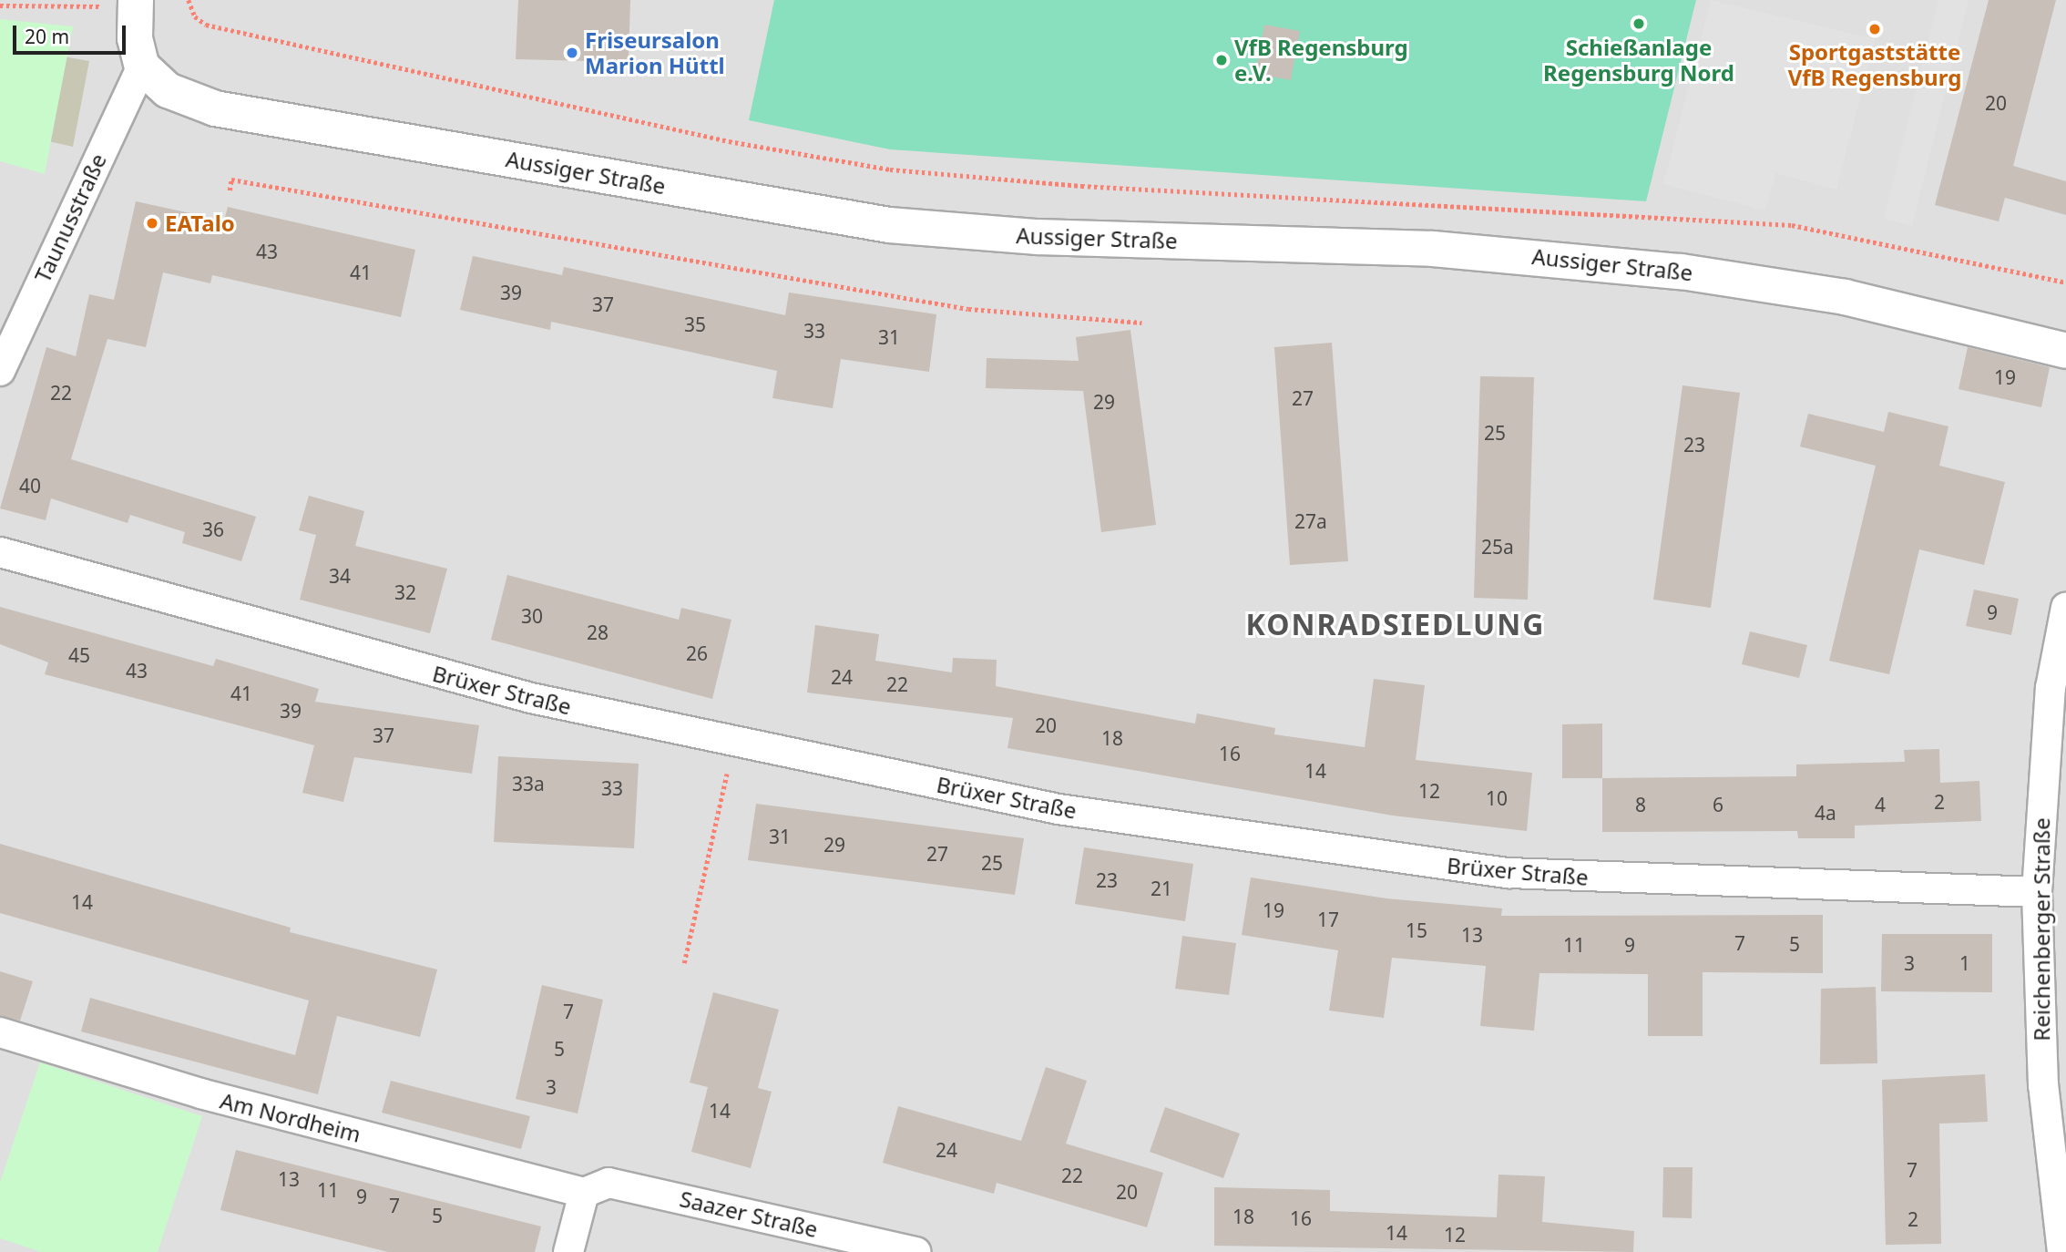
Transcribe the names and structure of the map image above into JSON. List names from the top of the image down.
{
  "streets": {
    "street": [
      "Aussiger Straße",
      "Taunusstraße",
      "Brüxer Straße",
      "Reichenberger Straße",
      "Am Nordheim",
      "Saazer Straße"
    ]
  },
  "crossings": [
    ["Aussiger Straße", "Taunusstraße"],
    ["Brüxer Straße", "Reichenberger Straße"],
    ["Am Nordheim", "Saazer Straße"]
  ],
  "districts": ["KONRADSIEDLUNG"],
  "places": [
    "Schießanlage Regensburg Nord",
    "Sportgaststätte VfB Regensburg",
    "Friseursalon Marion Hüttl",
    "VfB Regensburg e.V.",
    "EATalo"
  ],
  "house_numbers": [
    "20",
    "43",
    "41",
    "39",
    "37",
    "35",
    "33",
    "31",
    "19",
    "22",
    "27",
    "29",
    "25",
    "23",
    "40",
    "27a",
    "36",
    "25a",
    "34",
    "32",
    "9",
    "30",
    "28",
    "26",
    "45",
    "43",
    "24",
    "22",
    "41",
    "39",
    "20",
    "37",
    "18",
    "16",
    "14",
    "33a",
    "33",
    "12",
    "10",
    "2",
    "8",
    "6",
    "4",
    "4a",
    "31",
    "29",
    "27",
    "25",
    "23",
    "21",
    "14",
    "19",
    "17",
    "15",
    "13",
    "7",
    "5",
    "11",
    "9",
    "3",
    "1",
    "7",
    "5",
    "3",
    "14",
    "24",
    "7",
    "22",
    "13",
    "11",
    "20",
    "9",
    "7",
    "5",
    "18",
    "16",
    "2",
    "14",
    "12"
  ],
  "scale_bar": "20 m"
}
